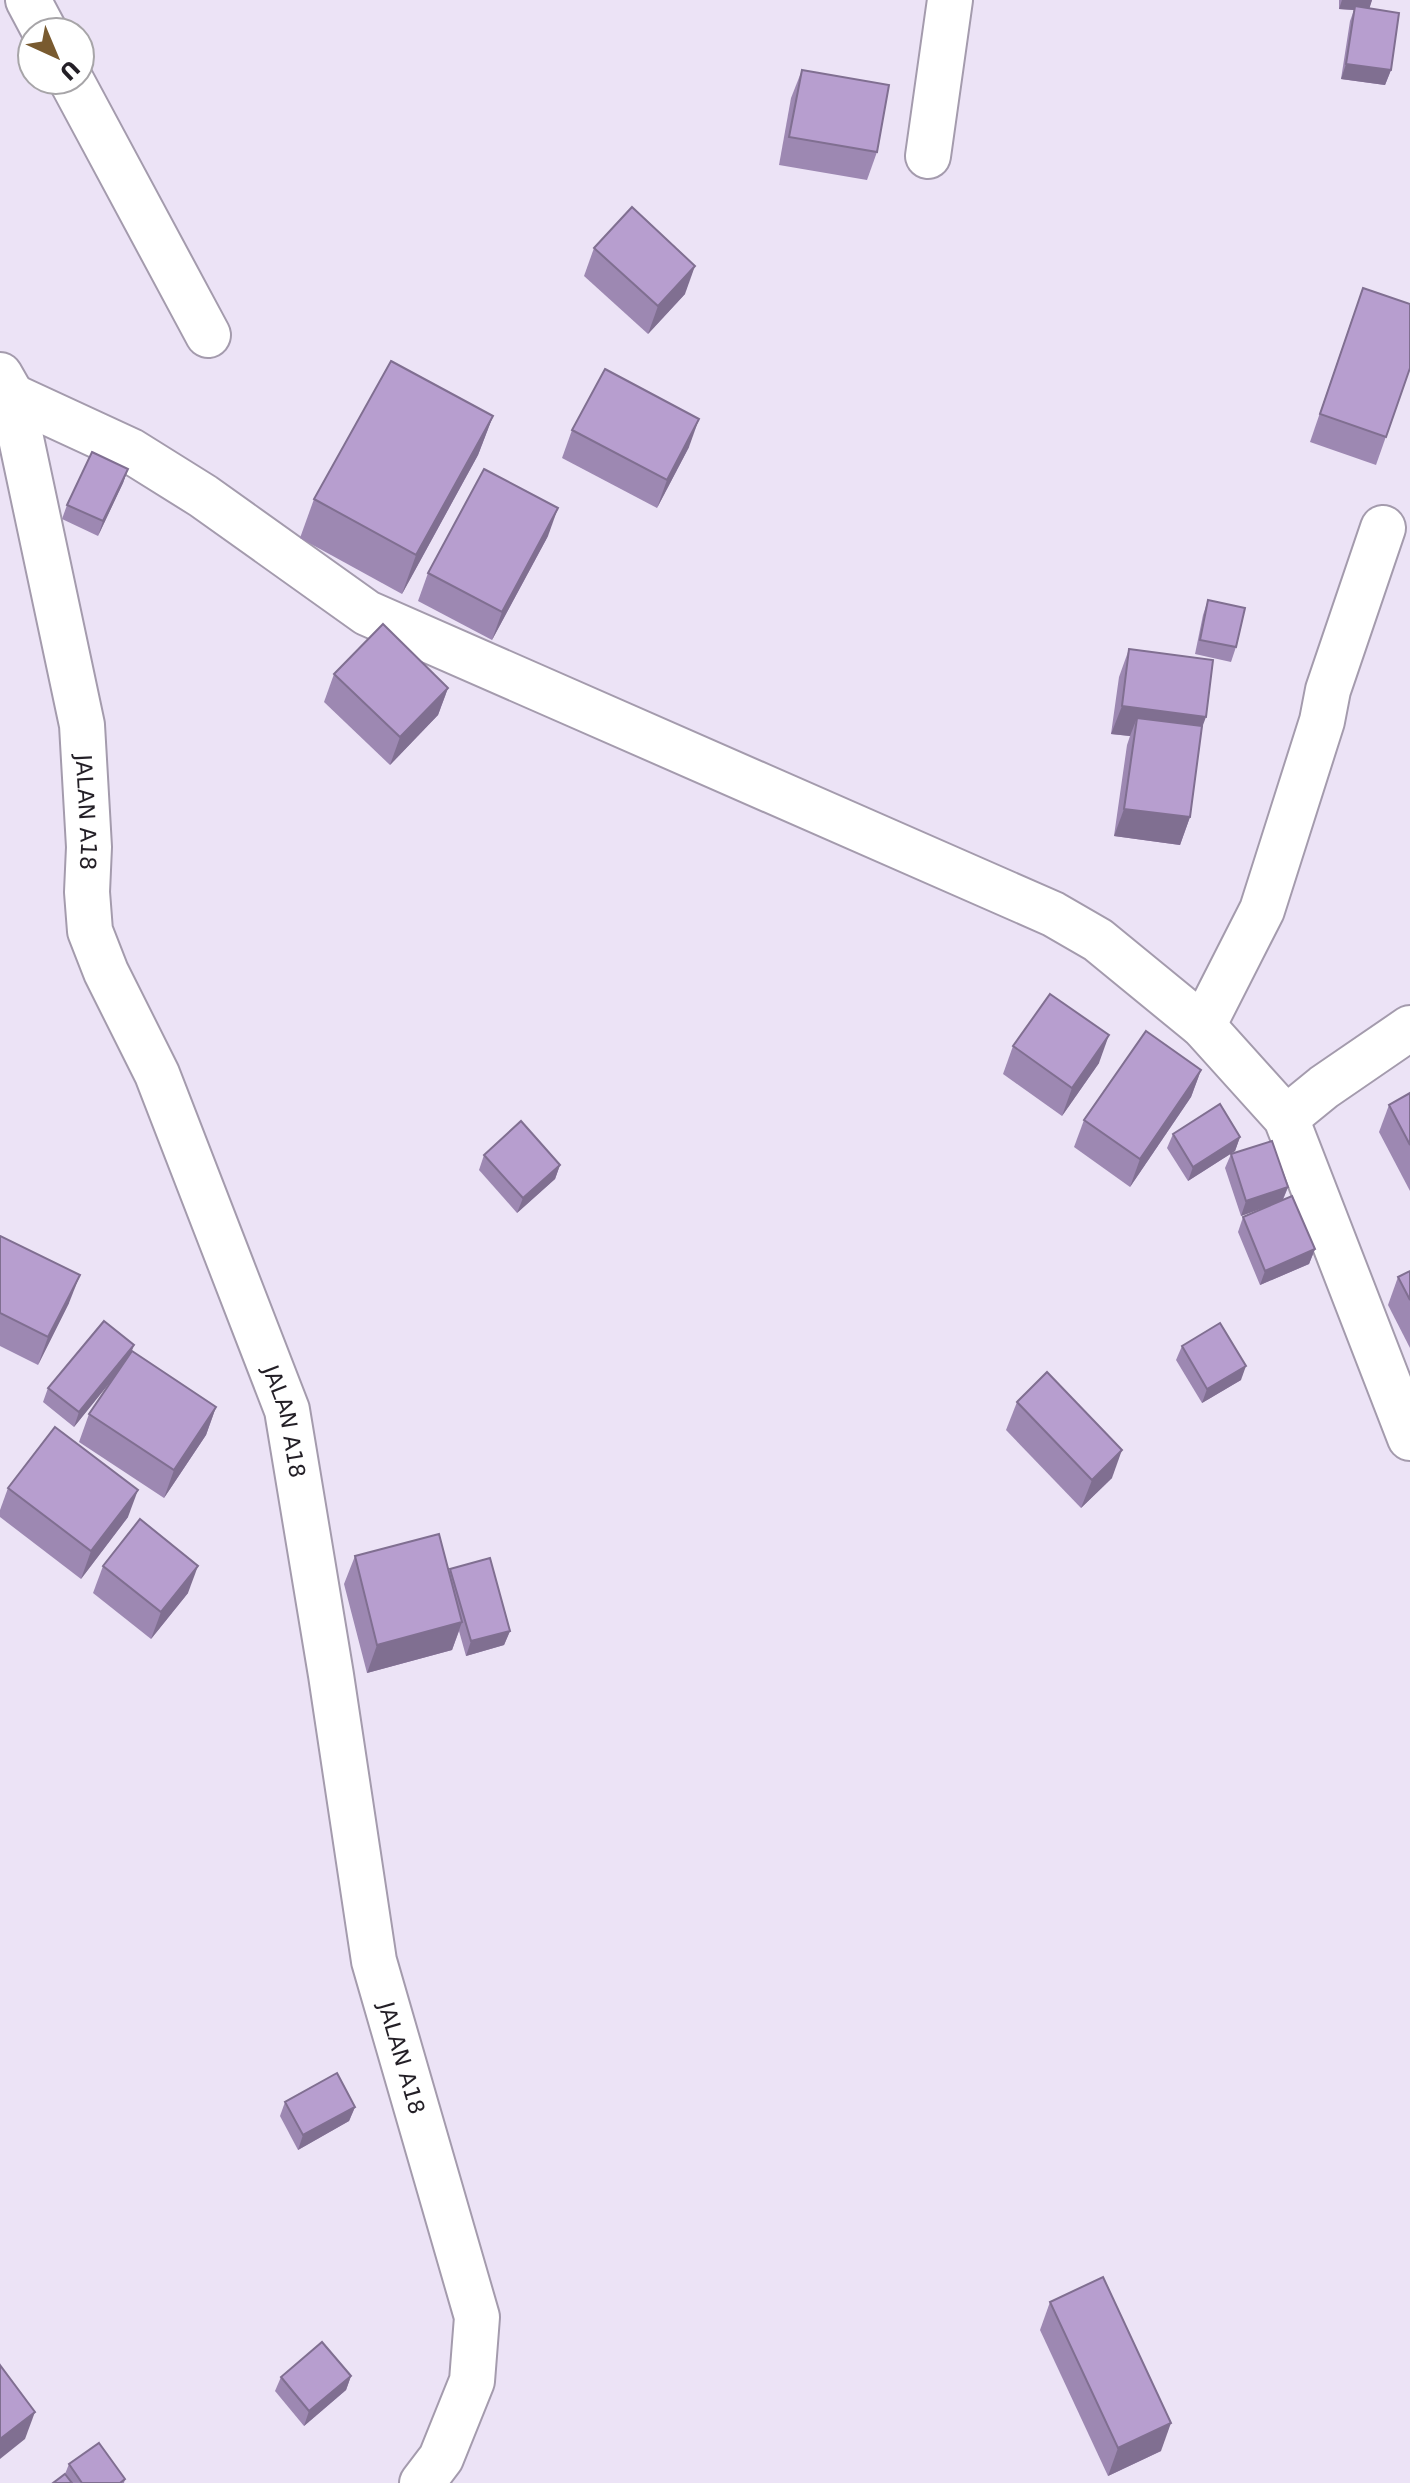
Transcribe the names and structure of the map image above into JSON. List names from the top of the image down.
{
  "streets": {
    "street": ["JALAN A18"]
  },
  "north": "bottom right"
}
